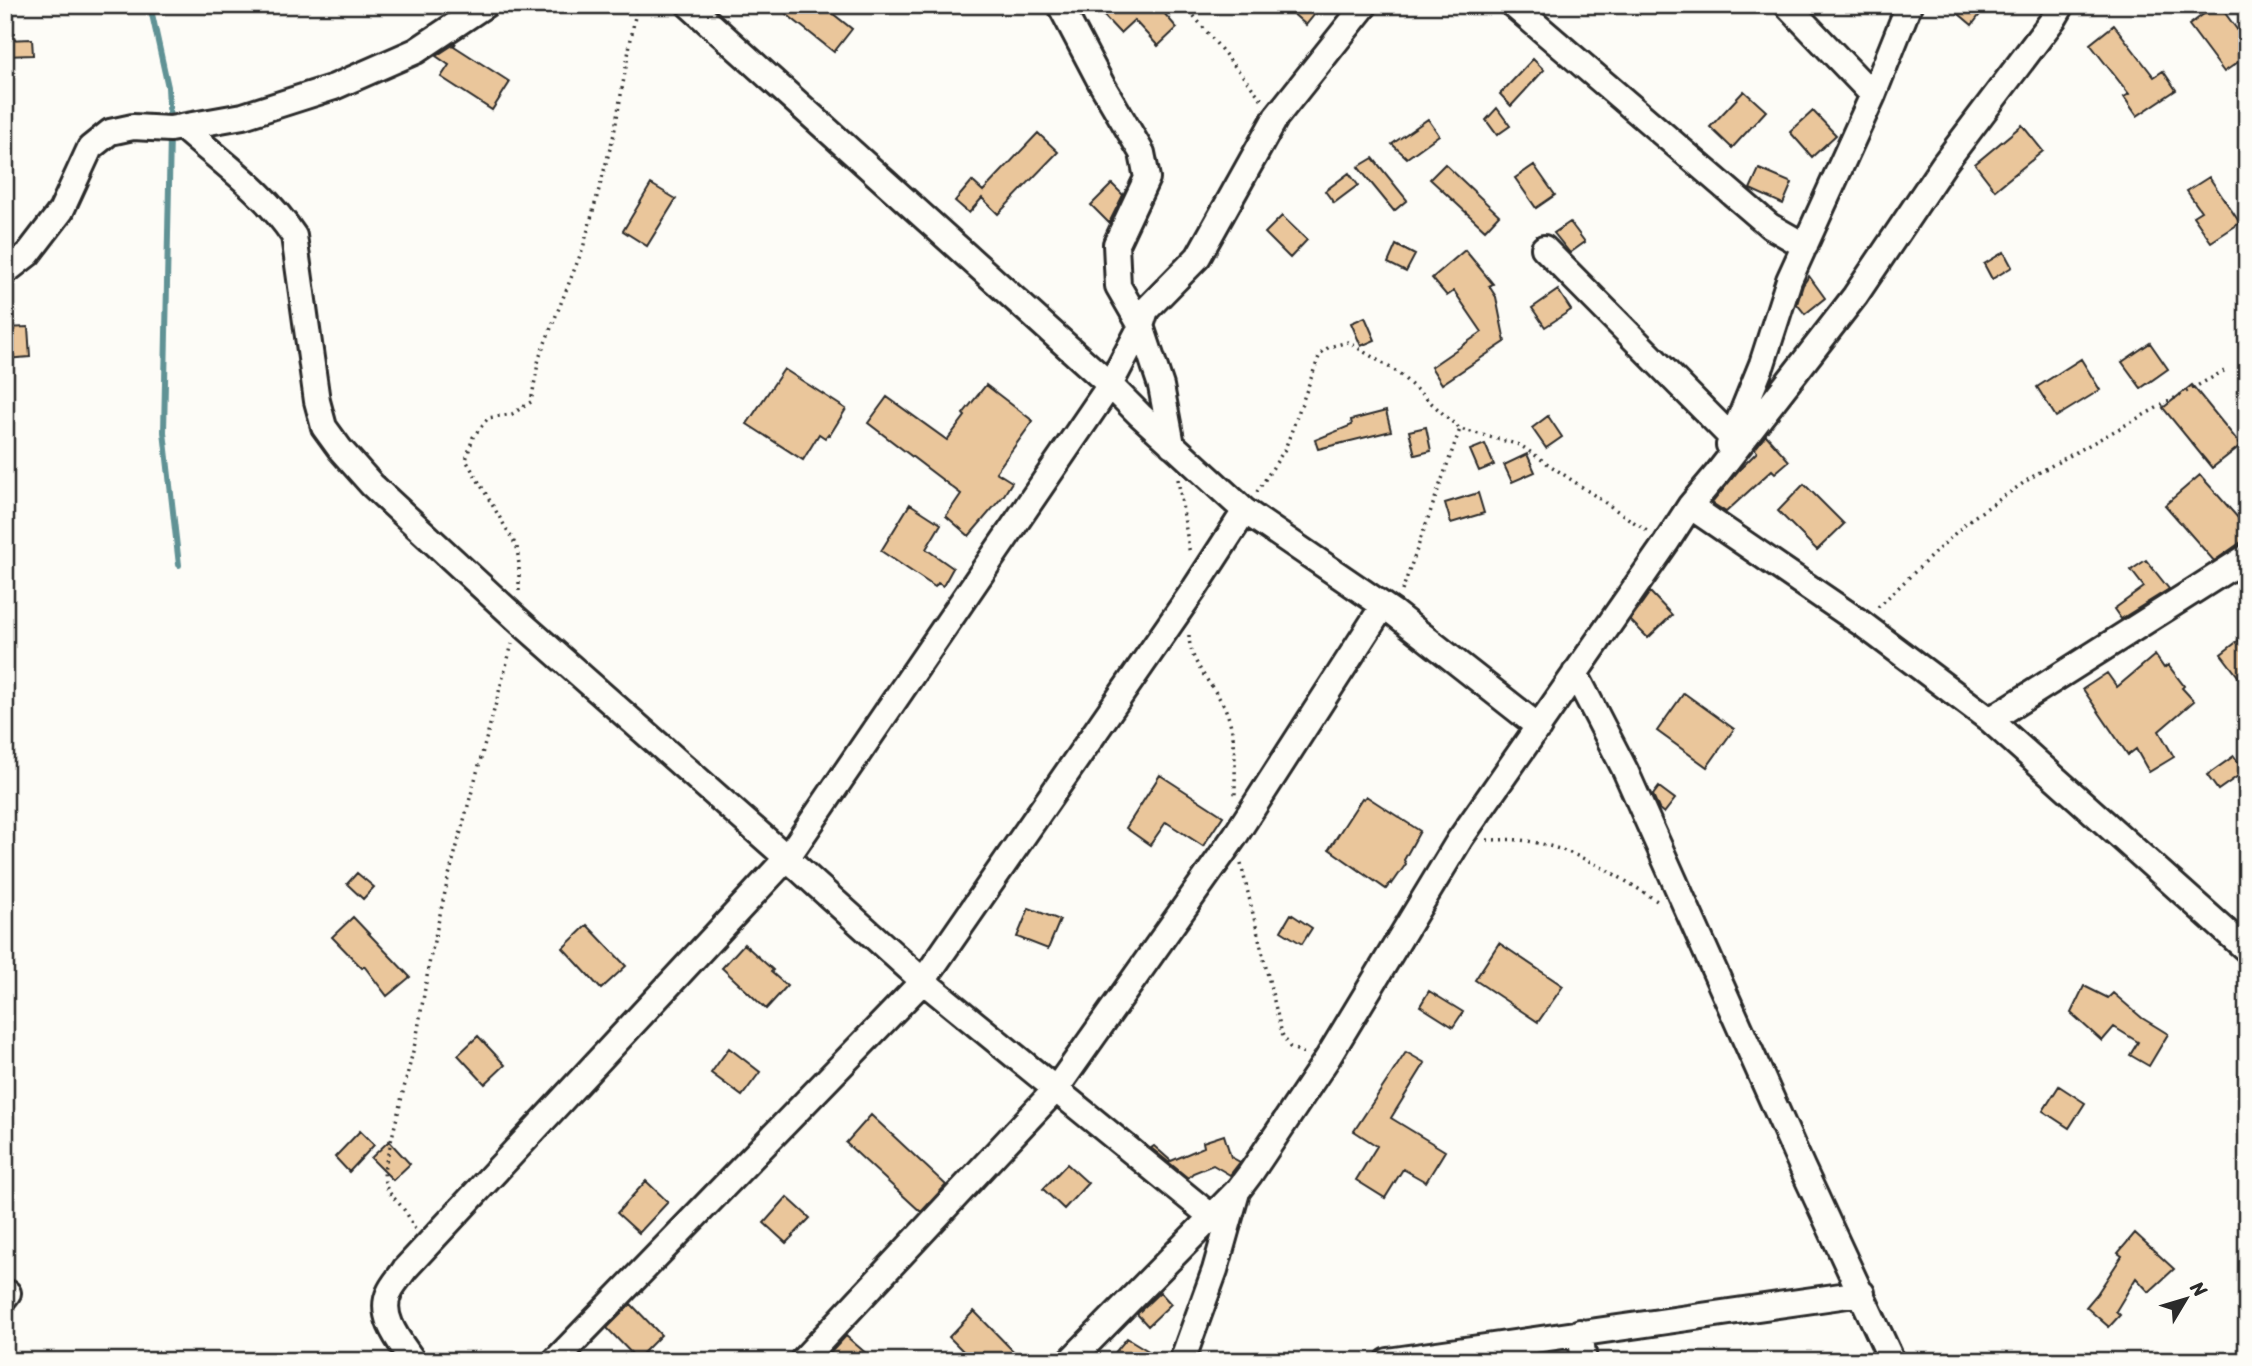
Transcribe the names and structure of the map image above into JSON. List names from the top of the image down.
{
  "north": "top right"
}
